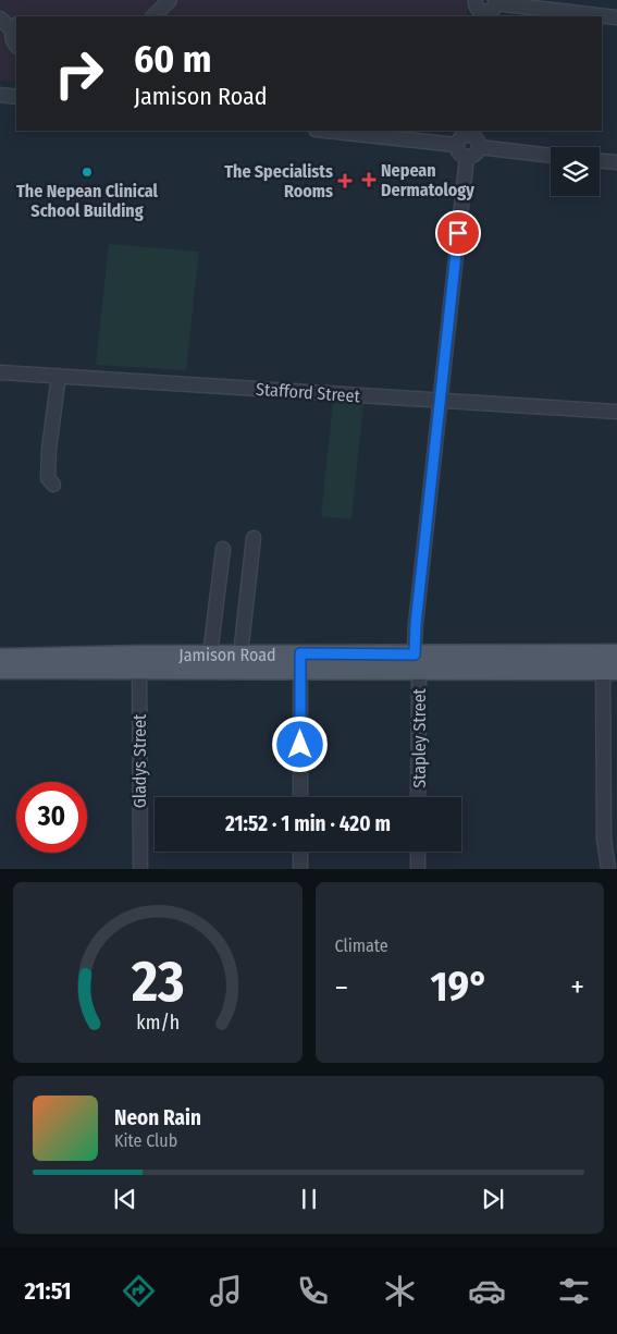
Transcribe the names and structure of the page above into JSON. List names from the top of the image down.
{
  "streets": {
    "main road": ["Jamison Road"],
    "street": ["Stafford Street", "Stapley Street", "Gladys Street"]
  },
  "crossings": [
    ["Stafford Street", "Stapley Street"],
    ["Jamison Road", "Stapley Street"],
    ["Jamison Road", "Gladys Street"]
  ],
  "places": {
    "other": ["The Nepean Clinical School Building"],
    "health": ["Nepean Dermatology", "The Specialists Rooms"]
  },
  "page": {
    "turn": ["60 m", "Jamison Road"],
    "limit": "30",
    "trip": "21:52 · 1 min · 420 m",
    "tile": "Climate",
    "heat": ["−", "19°", "+"],
    "song": ["Neon Rain", "Kite Club"],
    "tabs": "21:51",
    "gauge": ["23", "km/h"]
  }
}
